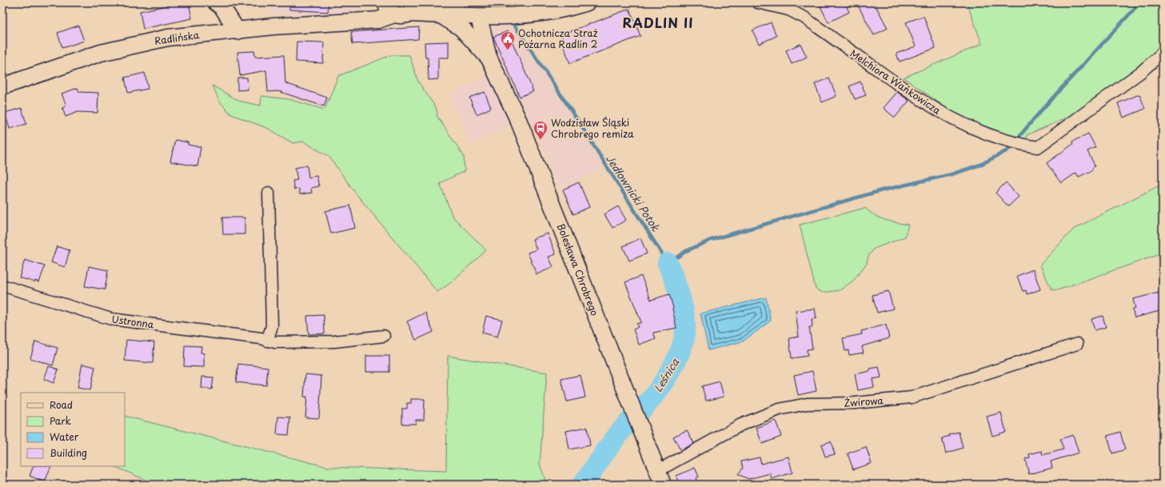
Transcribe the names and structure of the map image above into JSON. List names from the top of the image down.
{
  "streets": {
    "street": [
      "Radlińska",
      "Melchiora Wańkowicza",
      "Bolesława Chrobrego",
      "Ustronna",
      "Żwirowa"
    ]
  },
  "crossings": [
    ["Radlińska", "Bolesława Chrobrego"],
    ["Bolesława Chrobrego", "Żwirowa"]
  ],
  "districts": ["RADLIN II"],
  "water": ["Jedłownicki Potok", "Leśnica"],
  "places": {
    "public building": ["Ochotnicza Straż Pożarna Radlin 2"],
    "bus stop": ["Wodzisław Śląski Chrobrego remiza"]
  },
  "legend": [
    "Road",
    "Park",
    "Water",
    "Building"
  ]
}
